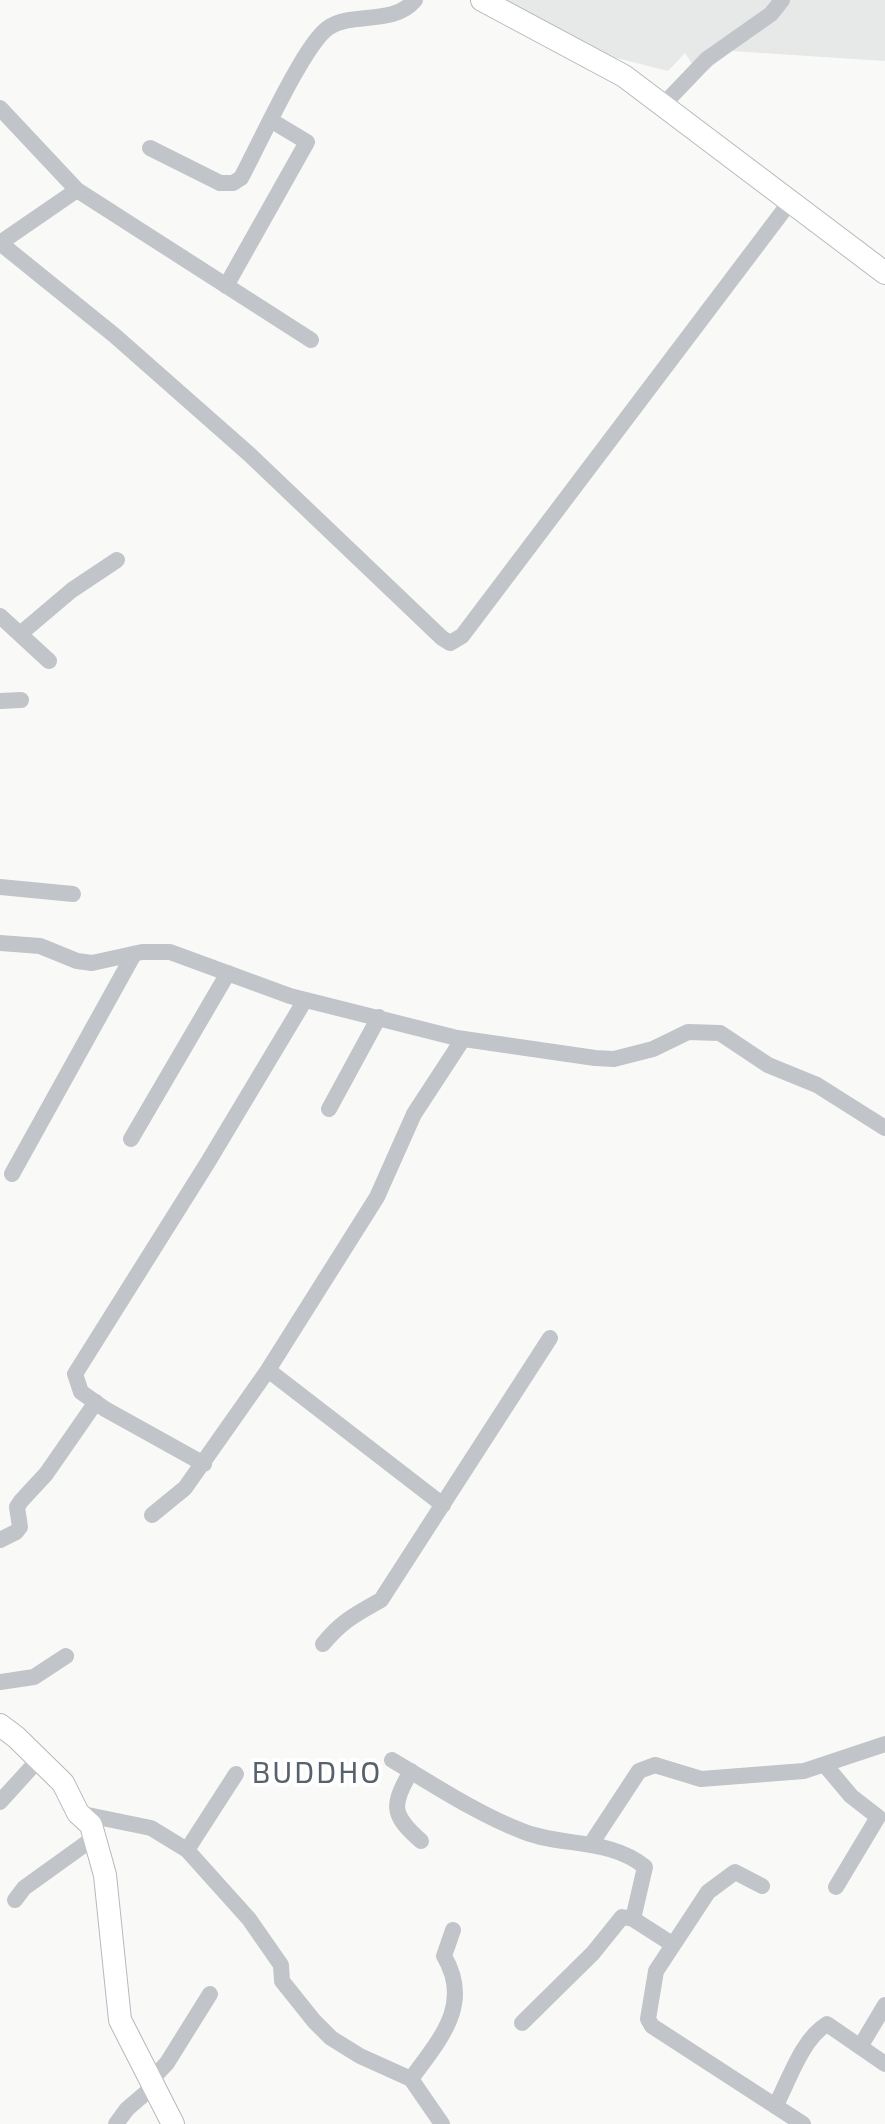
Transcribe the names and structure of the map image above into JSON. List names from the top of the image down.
{
  "districts": ["BUDDHO"]
}
